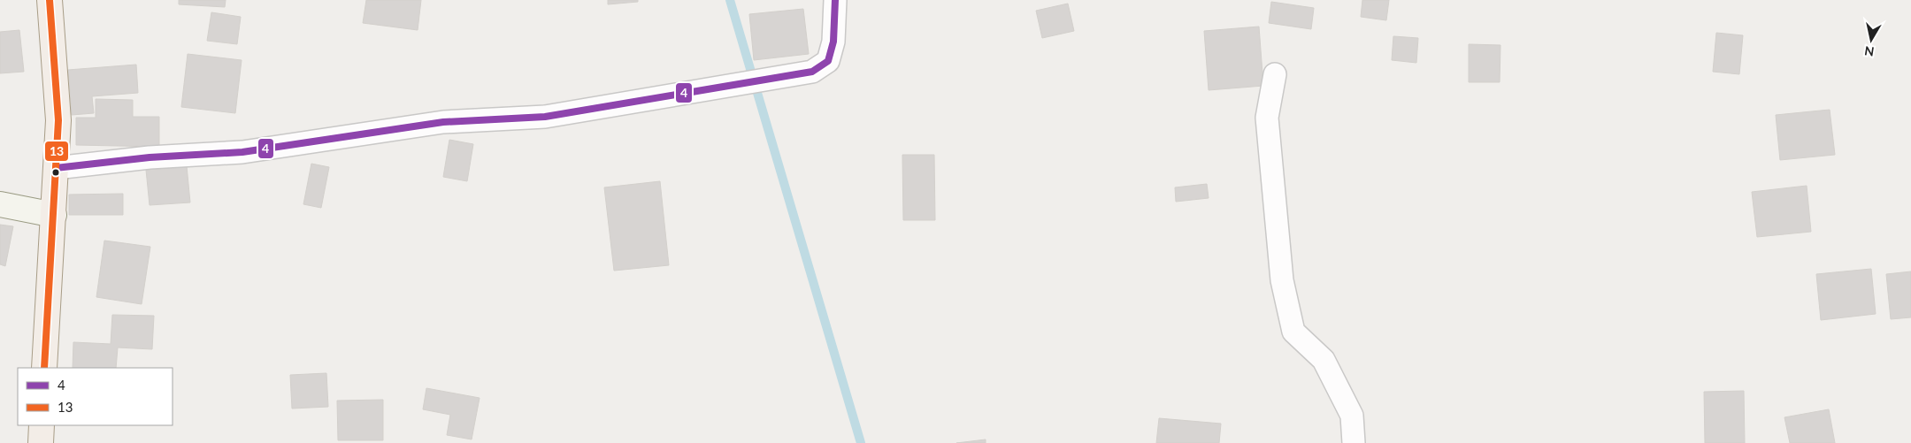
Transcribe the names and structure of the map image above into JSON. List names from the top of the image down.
{
  "lines": ["transit line 4", "transit line 13"],
  "legend": ["4", "13"],
  "north": "bottom"
}
